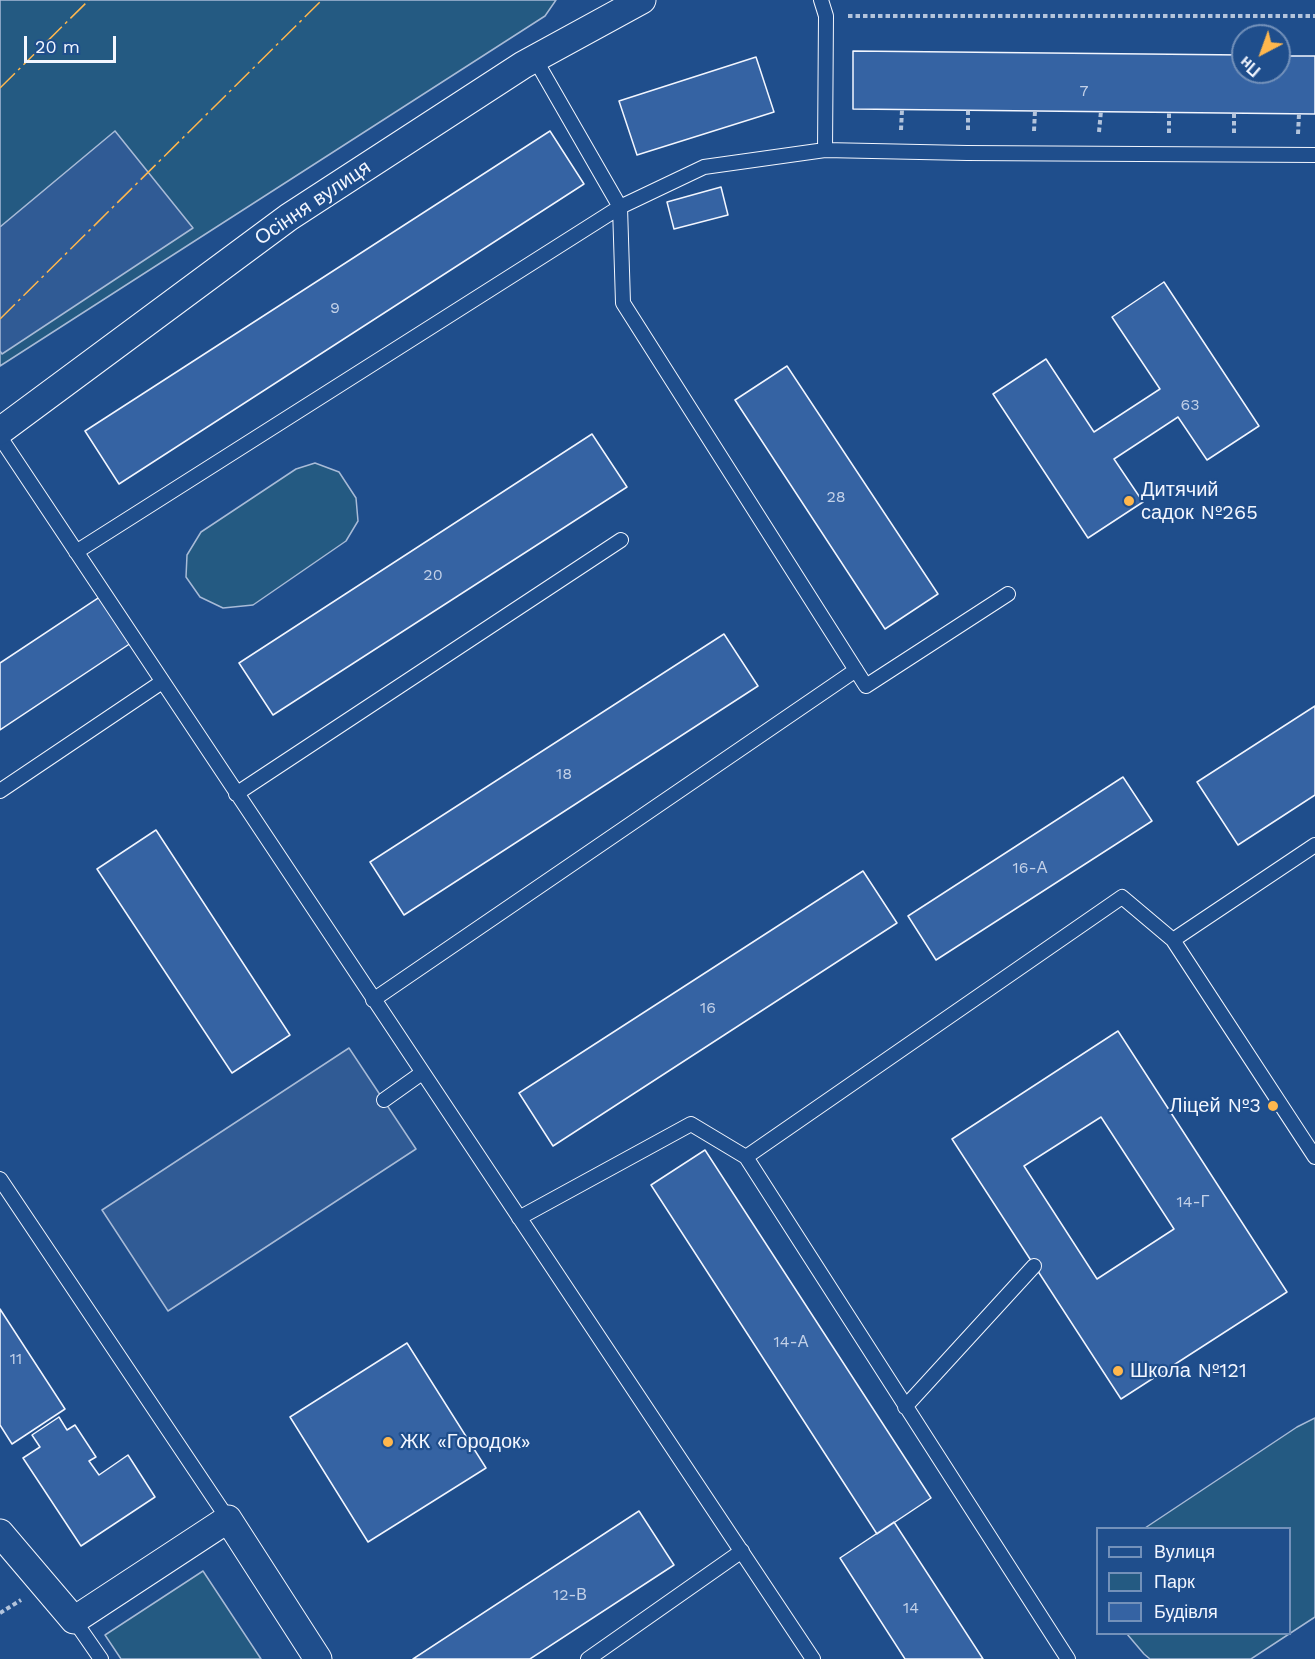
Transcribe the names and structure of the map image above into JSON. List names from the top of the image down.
{
  "streets": {
    "street": ["Осіння вулиця"]
  },
  "places": [
    "Дитячий садок №265",
    "Ліцей №3",
    "Школа №121",
    "ЖК «Городок»"
  ],
  "house_numbers": [
    "7",
    "9",
    "63",
    "28",
    "20",
    "18",
    "16-А",
    "16",
    "14-Г",
    "14-А",
    "11",
    "12-В",
    "14"
  ],
  "legend": ["Вулиця", "Парк", "Будівля"],
  "scale_bar": "20 m",
  "north": "bottom left"
}
